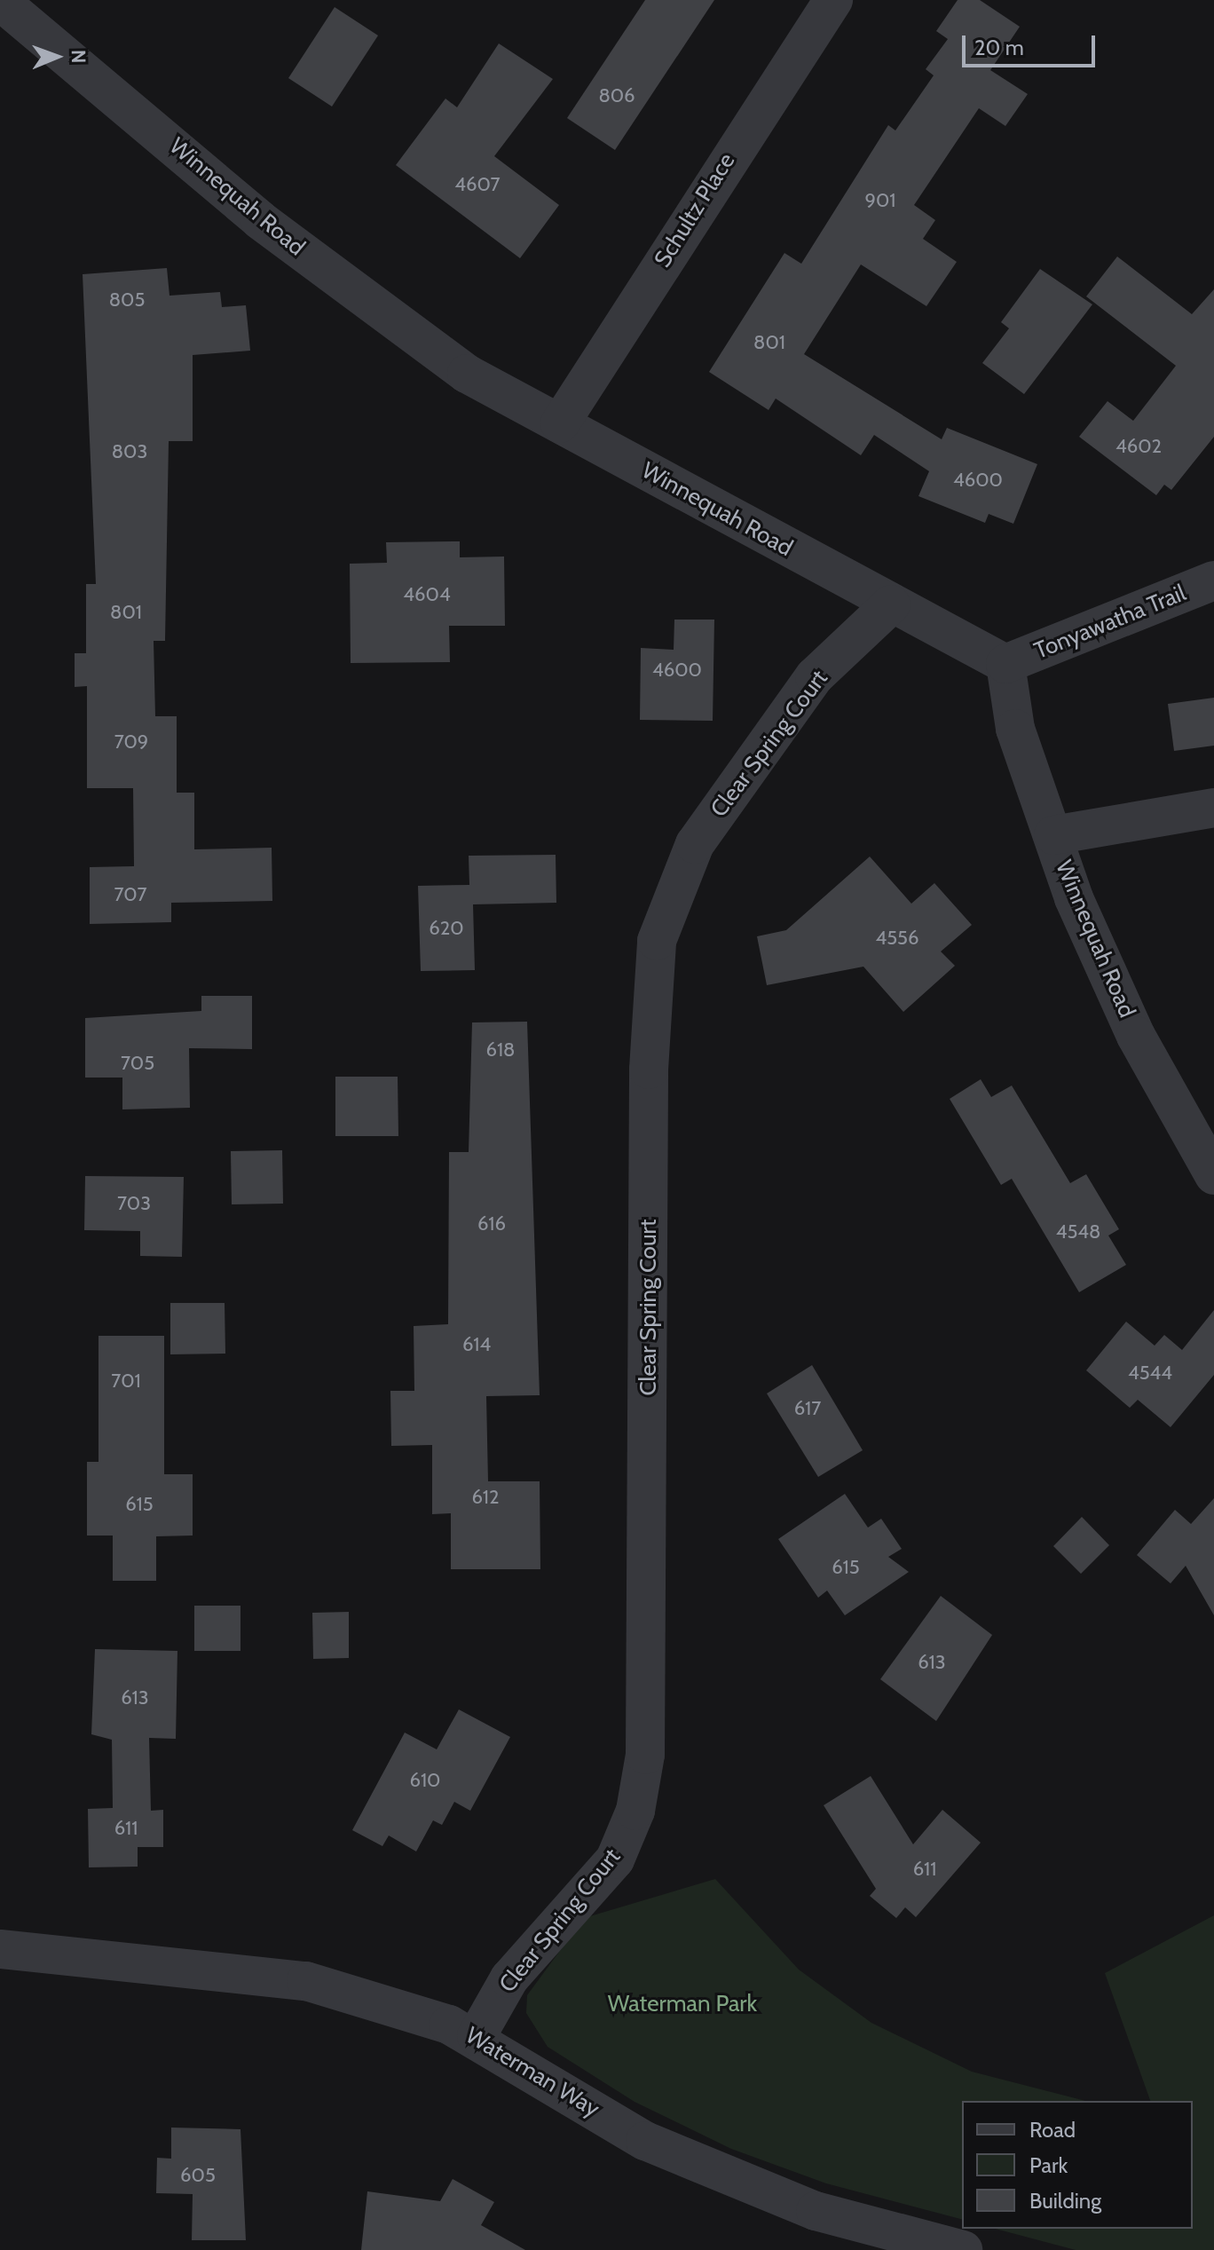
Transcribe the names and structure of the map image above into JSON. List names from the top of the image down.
{
  "streets": {
    "street": [
      "Winnequah Road",
      "Schultz Place",
      "Tonyawatha Trail",
      "Clear Spring Court",
      "Waterman Way"
    ]
  },
  "crossings": [
    ["Winnequah Road", "Schultz Place"],
    ["Winnequah Road", "Tonyawatha Trail"],
    ["Winnequah Road", "Clear Spring Court"],
    ["Clear Spring Court", "Waterman Way"]
  ],
  "parks": ["Waterman Park"],
  "house_numbers": [
    "806",
    "4607",
    "901",
    "805",
    "801",
    "4602",
    "803",
    "4600",
    "4604",
    "801",
    "4600",
    "709",
    "707",
    "620",
    "4556",
    "618",
    "705",
    "703",
    "616",
    "4548",
    "614",
    "4544",
    "701",
    "617",
    "612",
    "615",
    "615",
    "613",
    "613",
    "610",
    "611",
    "611",
    "605"
  ],
  "legend": ["Road", "Park", "Building"],
  "scale_bar": "20 m",
  "north": "right"
}
